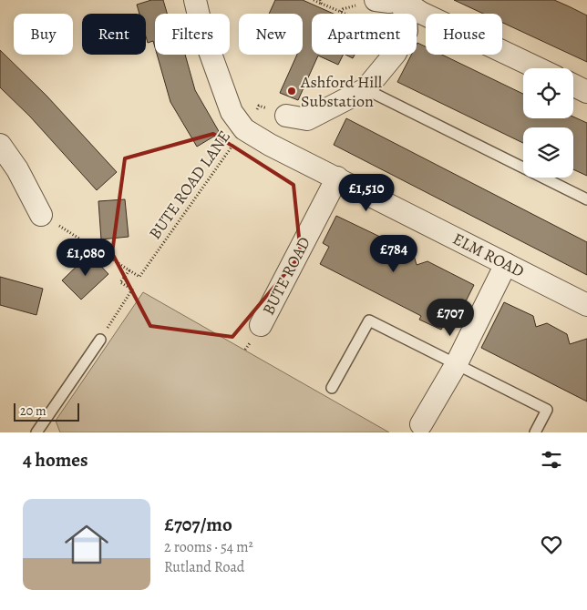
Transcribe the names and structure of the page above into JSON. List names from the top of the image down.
{
  "streets": {
    "street": ["ELM ROAD", "BUTE ROAD"],
    "path": ["BUTE ROAD LANE"]
  },
  "crossings": [
    ["BUTE ROAD LANE", "ELM ROAD"],
    ["ELM ROAD", "BUTE ROAD"]
  ],
  "places": ["Ashford Hill Substation"],
  "scale_bar": "20 m",
  "page": {
    "chip": [
      "Buy",
      "Rent",
      "Filters",
      "New",
      "Apartment",
      "House"
    ],
    "price": [
      "£1,510",
      "£784",
      "£1,080",
      "£707"
    ],
    "scale": "20 m",
    "heading": "4 homes",
    "list": [
      {
        "name": "£707/mo",
        "note": "2 rooms · 54 m² · Rutland Road"
      }
    ]
  }
}
